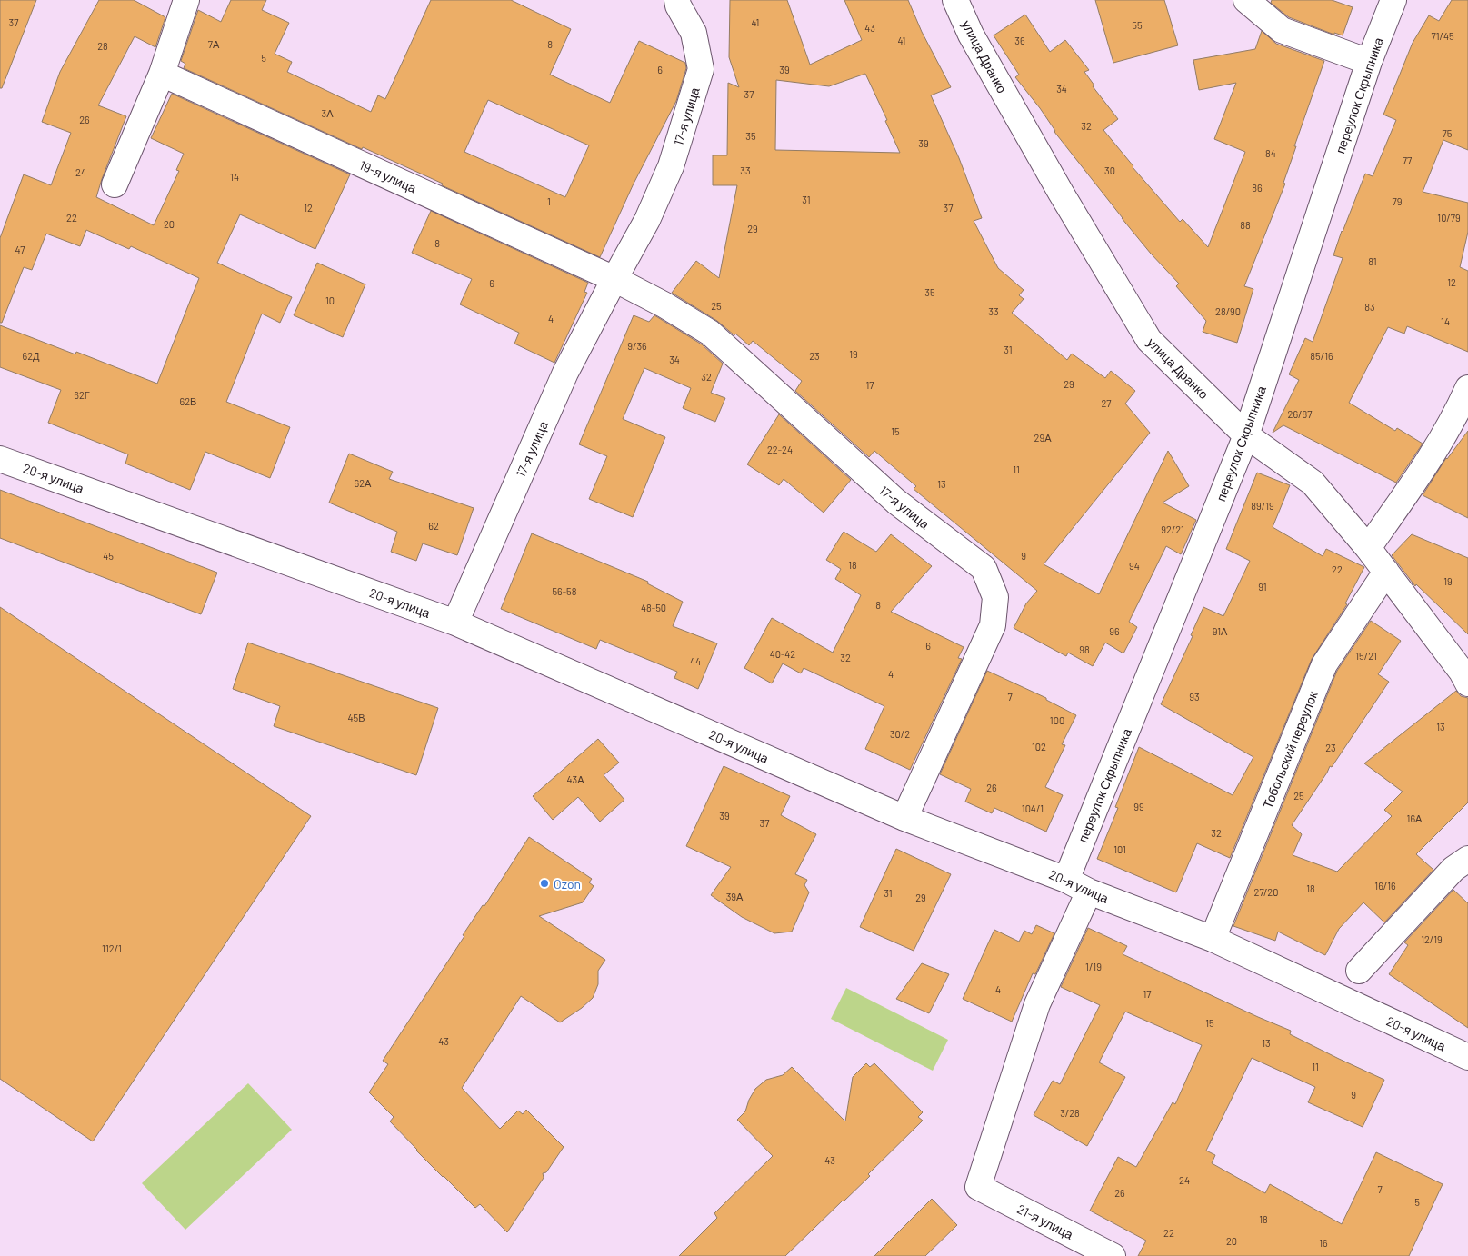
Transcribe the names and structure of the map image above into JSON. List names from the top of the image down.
{
  "streets": {
    "street": [
      "улица Дранко",
      "переулок Скрыпника",
      "17-я улица",
      "19-я улица",
      "20-я улица",
      "Тобольский переулок",
      "21-я улица"
    ]
  },
  "crossings": [
    ["улица Дранко", "переулок Скрыпника"],
    ["улица Дранко", "Тобольский переулок"],
    ["переулок Скрыпника", "20-я улица"],
    ["17-я улица", "19-я улица"],
    ["17-я улица", "20-я улица"],
    ["20-я улица", "Тобольский переулок"],
    ["20-я улица", "21-я улица"]
  ],
  "places": ["Ozon"],
  "house_numbers": [
    "37",
    "41",
    "55",
    "43",
    "71/45",
    "41",
    "36",
    "7А",
    "8",
    "28",
    "5",
    "6",
    "39",
    "34",
    "37",
    "3А",
    "26",
    "32",
    "75",
    "35",
    "39",
    "84",
    "77",
    "33",
    "30",
    "24",
    "14",
    "86",
    "31",
    "1",
    "79",
    "12",
    "37",
    "22",
    "10/79",
    "20",
    "88",
    "29",
    "8",
    "47",
    "81",
    "12",
    "6",
    "35",
    "10",
    "25",
    "83",
    "33",
    "28/90",
    "4",
    "14",
    "9/36",
    "31",
    "19",
    "62Д",
    "23",
    "85/16",
    "34",
    "32",
    "29",
    "17",
    "62Г",
    "62В",
    "27",
    "26/87",
    "15",
    "29А",
    "22-24",
    "11",
    "62А",
    "13",
    "89/19",
    "62",
    "92/21",
    "45",
    "9",
    "18",
    "94",
    "22",
    "19",
    "91",
    "56-58",
    "8",
    "48-50",
    "96",
    "91А",
    "6",
    "98",
    "40-42",
    "15/21",
    "32",
    "44",
    "4",
    "7",
    "93",
    "45В",
    "100",
    "13",
    "30/2",
    "102",
    "23",
    "43А",
    "26",
    "25",
    "99",
    "104/1",
    "39",
    "16А",
    "37",
    "32",
    "101",
    "16/16",
    "18",
    "27/20",
    "31",
    "39А",
    "29",
    "12/19",
    "112/1",
    "1/19",
    "4",
    "17",
    "15",
    "43",
    "13",
    "11",
    "9",
    "3/28",
    "43",
    "24",
    "7",
    "26",
    "5",
    "18",
    "22",
    "20",
    "16"
  ]
}
